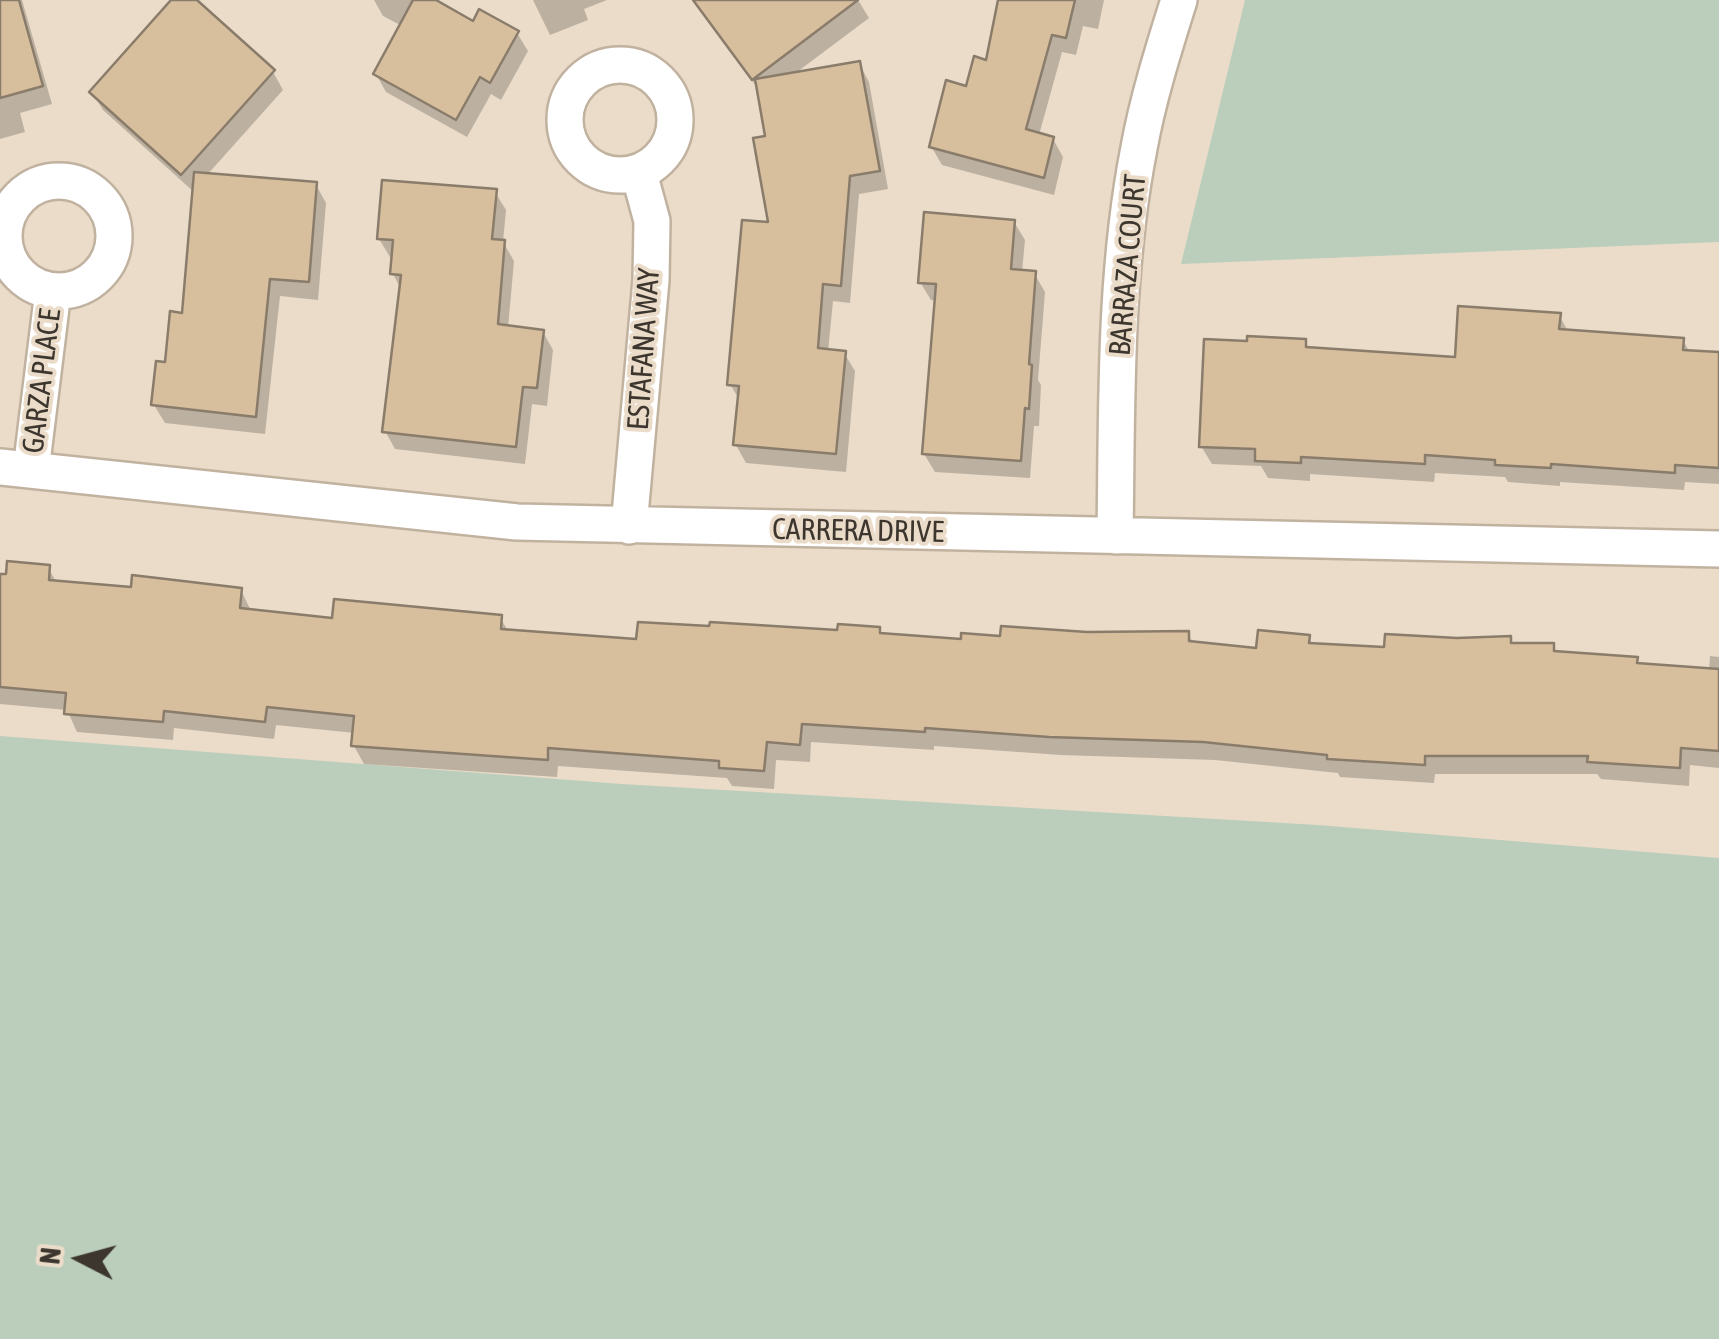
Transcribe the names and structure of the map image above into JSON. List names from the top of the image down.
{
  "streets": {
    "street": [
      "BARRAZA COURT",
      "ESTAFANA WAY",
      "GARZA PLACE",
      "CARRERA DRIVE"
    ]
  },
  "crossings": [
    ["BARRAZA COURT", "CARRERA DRIVE"],
    ["ESTAFANA WAY", "CARRERA DRIVE"],
    ["GARZA PLACE", "CARRERA DRIVE"]
  ],
  "north": "left"
}
